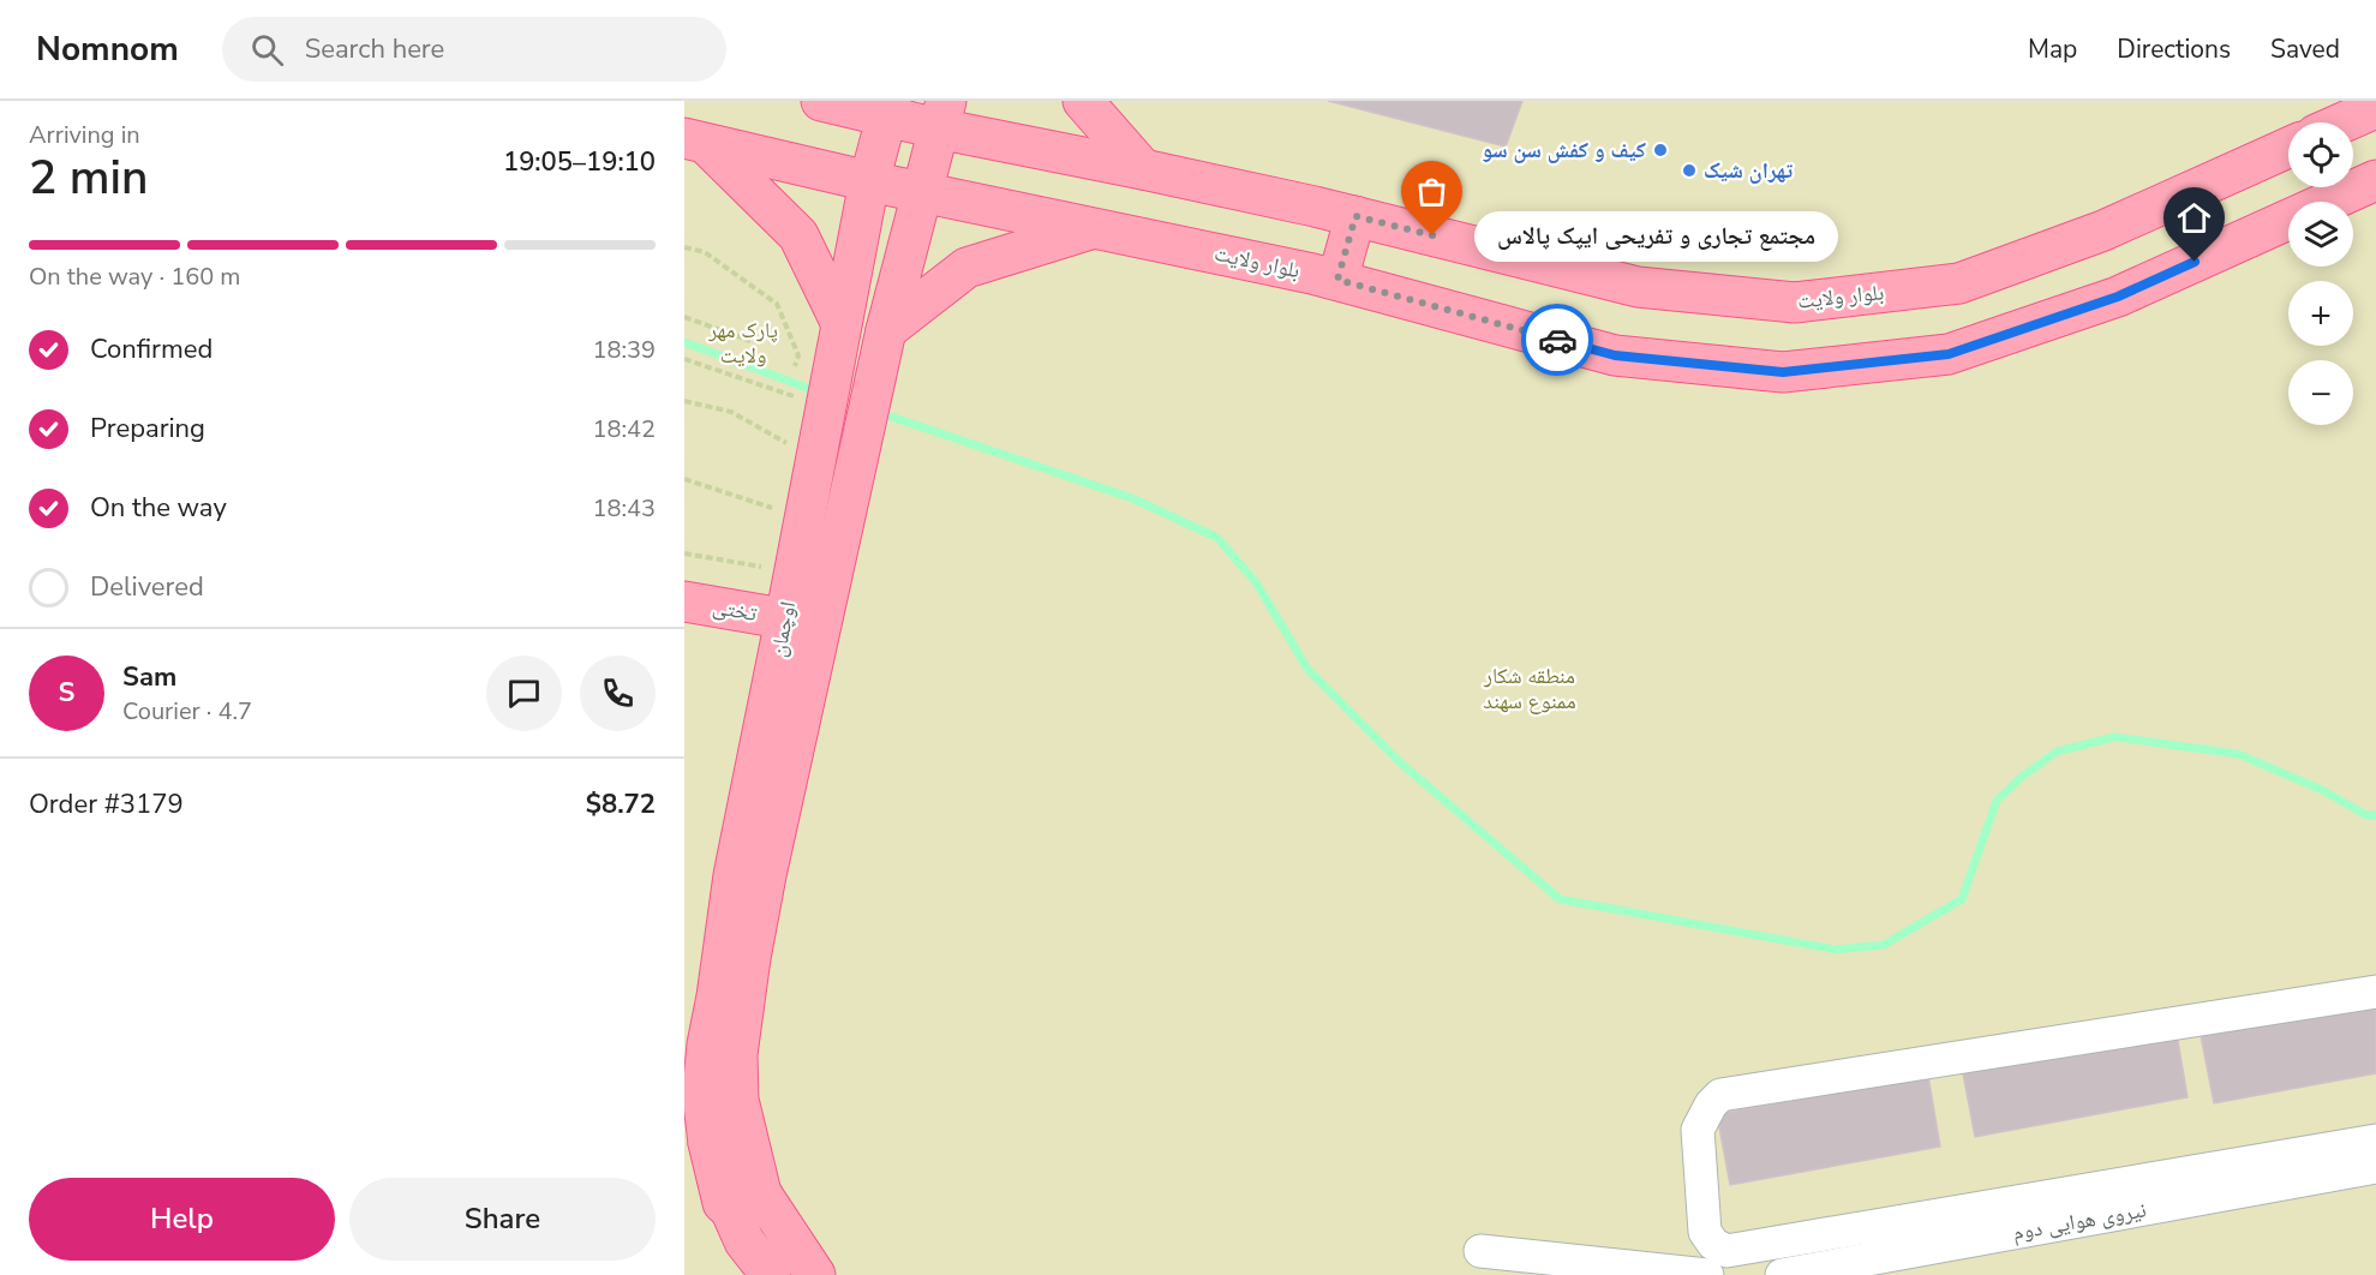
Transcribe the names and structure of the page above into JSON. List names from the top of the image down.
{
  "streets": {
    "main road": ["بلوار ولایت", "تختی", "اوچمان"],
    "street": ["نیروی هوایی دوم"]
  },
  "crossings": [
    ["بلوار ولایت", "اوچمان"],
    ["تختی", "اوچمان"]
  ],
  "parks": ["پارک مهر ولایت", "منطقه شکار ممنوع سهند"],
  "places": ["کیف و کفش سن سو", "تهران شیک", "مجتمع تجاری و تفریحی ایپک پالاس"],
  "page": {
    "header": "Nomnom",
    "search": "Search here",
    "nav": ["Map", "Directions", "Saved"],
    "heading": ["2 min", "Arriving in", "19:05–19:10"],
    "panel": [
      "Sam",
      "Courier · 4.7",
      "Order #3179",
      "$8.72"
    ],
    "map_buttons": ["+", "−"],
    "bubble": "مجتمع تجاری و تفریحی ایپک پالاس",
    "bar": "On the way · 160 m",
    "list": [
      ["Confirmed", "18:39"],
      ["Preparing", "18:42"],
      ["On the way", "18:43"],
      "Delivered"
    ],
    "round": "S",
    "buttons": ["Help", "Share"]
  }
}
